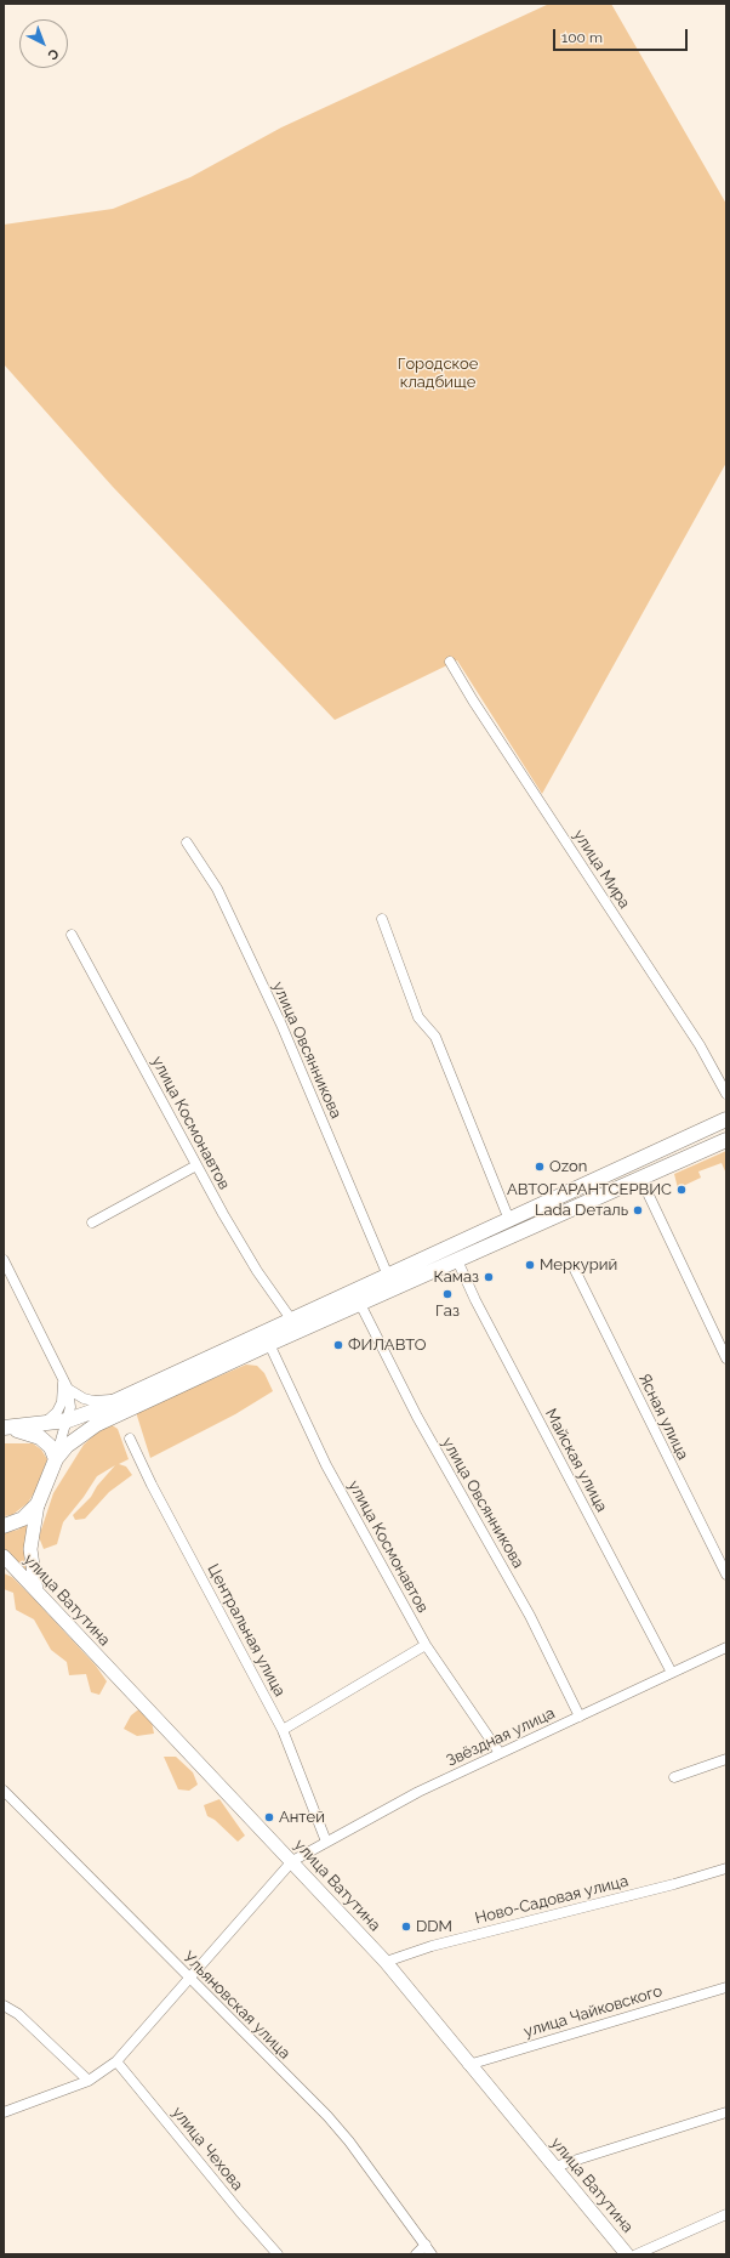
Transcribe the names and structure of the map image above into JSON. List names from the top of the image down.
{
  "streets": {
    "main road": ["улица Ватутина"],
    "street": [
      "улица Мира",
      "улица Овсянникова",
      "улица Космонавтов",
      "Ясная улица",
      "Майская улица",
      "Центральная улица",
      "Звёздная улица",
      "Ново-Садовая улица",
      "Ульяновская улица",
      "улица Чайковского",
      "улица Чехова"
    ]
  },
  "crossings": [
    ["улица Овсянникова", "Звёздная улица"],
    ["улица Космонавтов", "Звёздная улица"],
    ["Майская улица", "Звёздная улица"],
    ["улица Ватутина", "Звёздная улица"],
    ["улица Ватутина", "Ново-Садовая улица"],
    ["улица Ватутина", "улица Чайковского"],
    ["Центральная улица", "Звёздная улица"],
    ["Звёздная улица", "Ульяновская улица"],
    ["Звёздная улица", "улица Чехова"]
  ],
  "parks": ["Городское кладбище"],
  "places": [
    "Ozon",
    "АВТОГАРАНТСЕРВИС",
    "Lada Dеталь",
    "Меркурий",
    "Камаз",
    "Газ",
    "ФИЛАВТО",
    "Антей",
    "DDM"
  ],
  "scale_bar": "100 m",
  "north": "bottom right"
}
